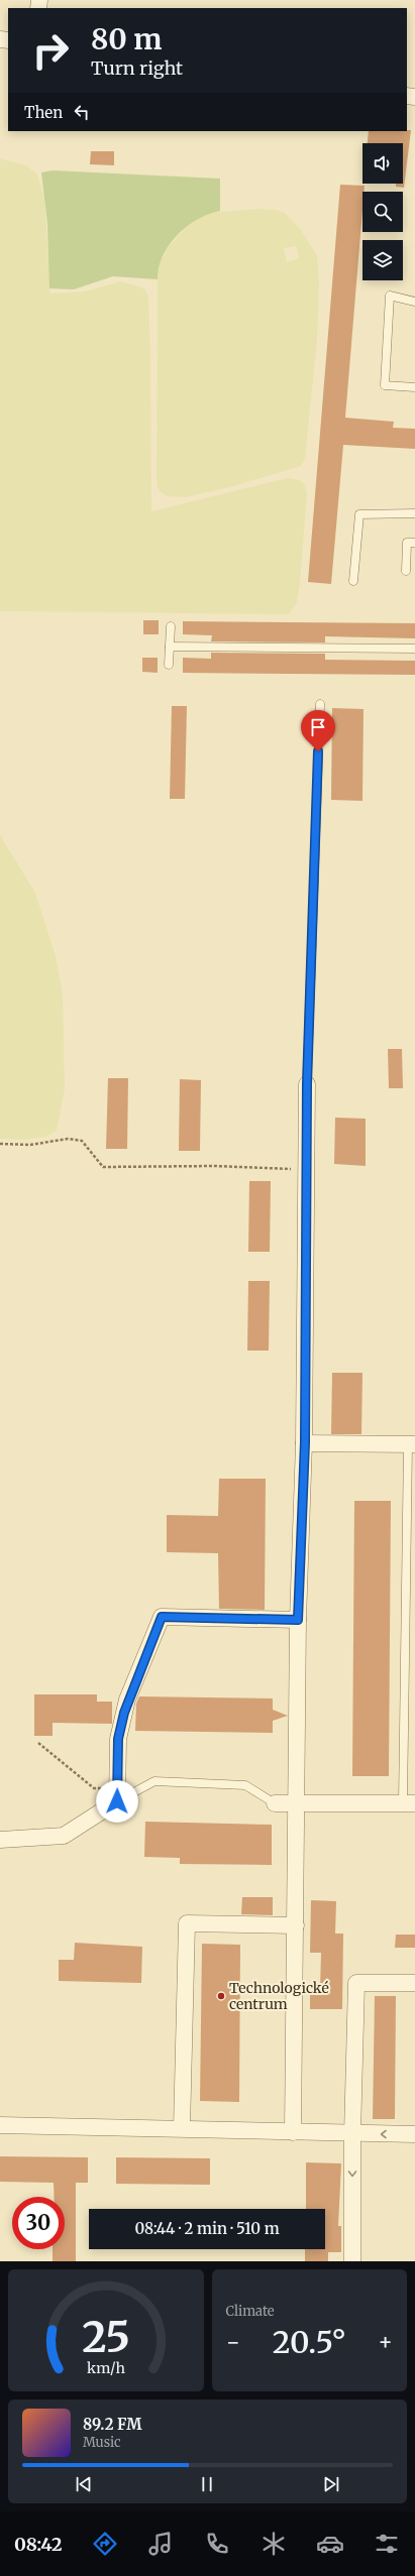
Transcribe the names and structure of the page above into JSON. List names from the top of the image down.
{
  "places": ["Technologické centrum"],
  "page": {
    "turn": ["80 m", "Turn right"],
    "then": "Then",
    "limit": "30",
    "trip": "08:44 · 2 min · 510 m",
    "tile": "Climate",
    "heat": ["−", "20.5°", "+"],
    "song": ["89.2 FM", "Music"],
    "tabs": "08:42",
    "gauge": ["25", "km/h"]
  }
}
